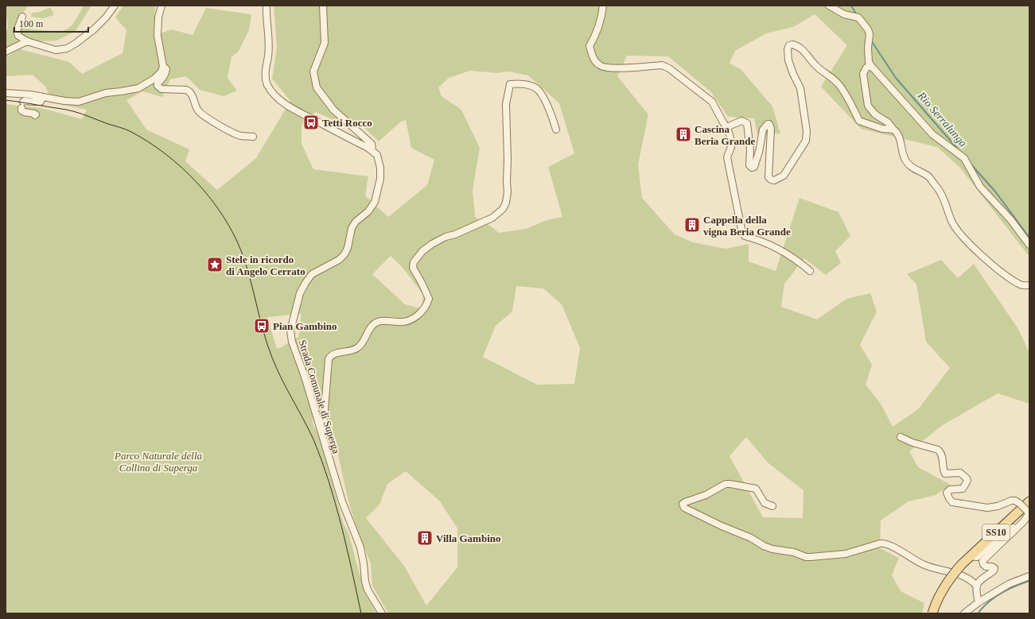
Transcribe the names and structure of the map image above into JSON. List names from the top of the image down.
{
  "streets": {
    "main road": ["SS10"],
    "street": ["Strada Comunale di Superga"]
  },
  "water": ["Rio Serralunga"],
  "parks": ["Parco Naturale della Collina di Superga"],
  "places": {
    "bus stop": ["Tetti Rocco", "Pian Gambino"],
    "building": ["Cascina Beria Grande", "Cappella della vigna Beria Grande", "Villa Gambino"],
    "place": ["Stele in ricordo di Angelo Cerrato"]
  },
  "scale_bar": "100 m"
}
